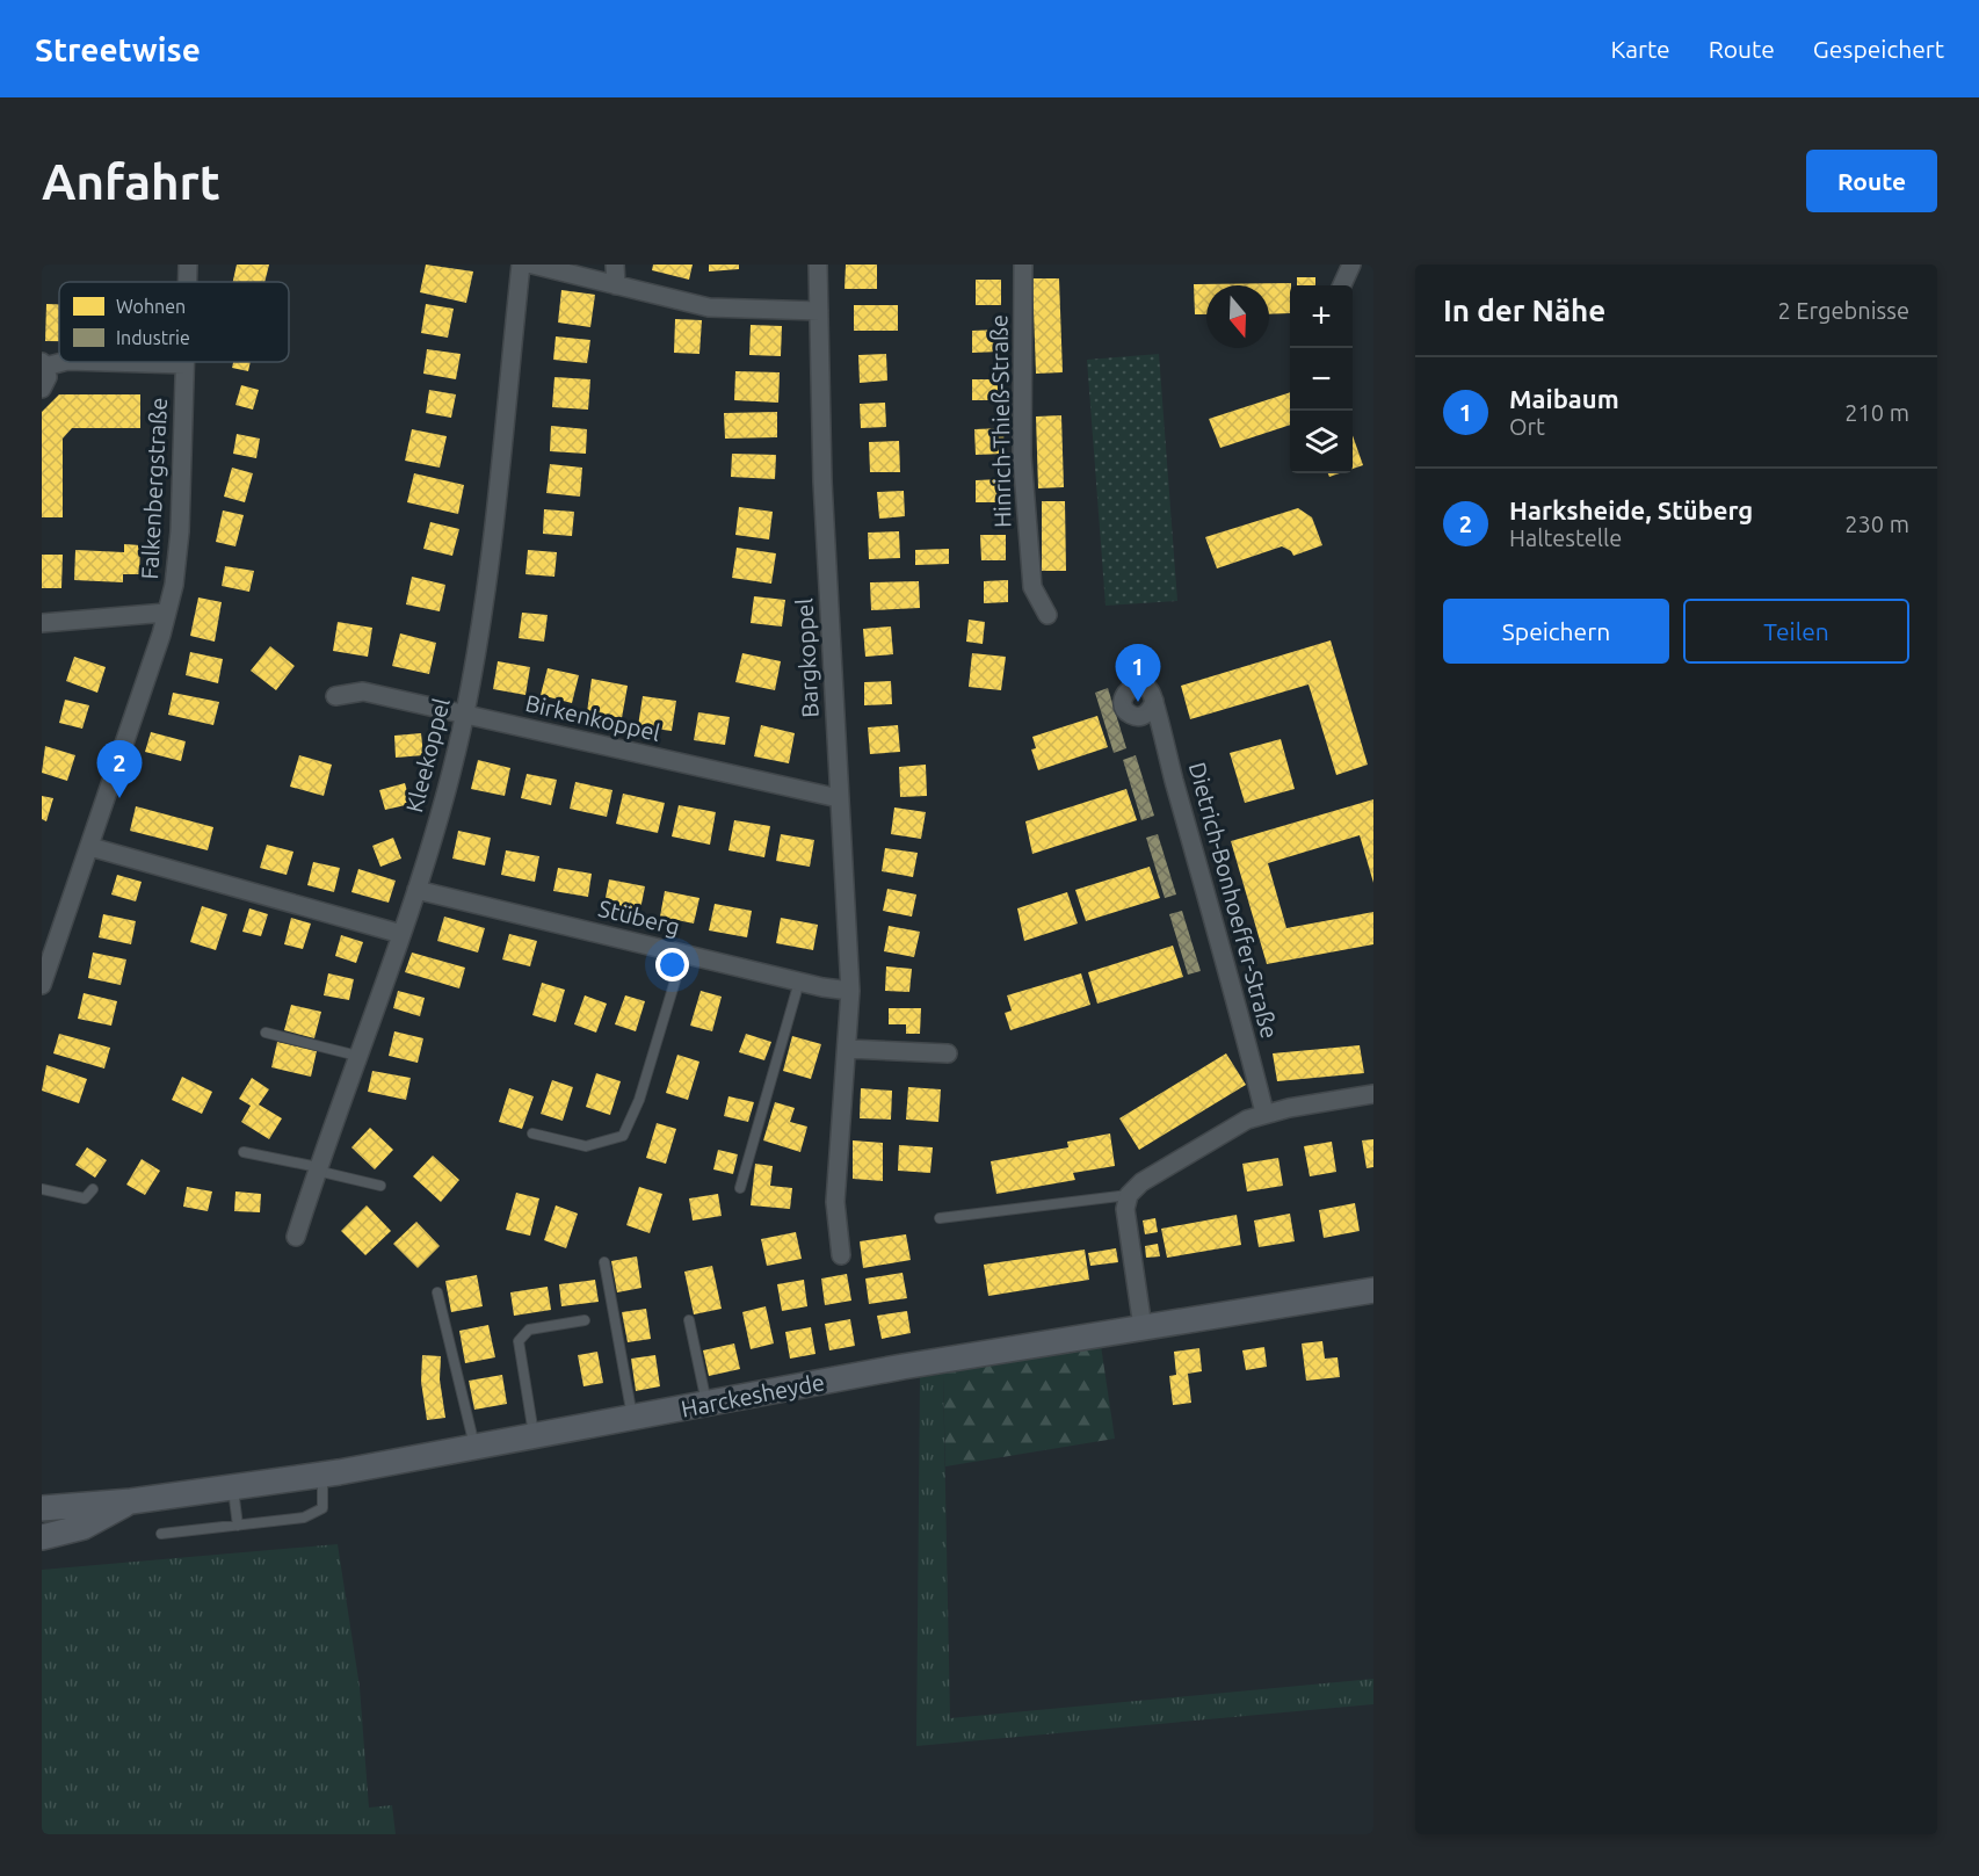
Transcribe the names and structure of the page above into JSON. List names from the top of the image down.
{
  "streets": {
    "main road": ["Harckesheyde"],
    "street": [
      "Hinrich-Thieß-Straße",
      "Falkenbergstraße",
      "Bargkoppel",
      "Birkenkoppel",
      "Kleekoppel",
      "Dietrich-Bonhoeffer-Straße",
      "Stüberg"
    ]
  },
  "crossings": [
    ["Bargkoppel", "Birkenkoppel"],
    ["Bargkoppel", "Stüberg"],
    ["Birkenkoppel", "Kleekoppel"],
    ["Kleekoppel", "Stüberg"]
  ],
  "legend": ["Wohnen", "Industrie"],
  "north": "bottom",
  "page": {
    "header": "Streetwise",
    "nav": ["Karte", "Route", "Gespeichert"],
    "buttons": [
      "Route",
      ["Speichern", "Teilen"]
    ],
    "title": "Anfahrt",
    "heading": ["In der Nähe", "2 Ergebnisse"],
    "map_buttons": ["+", "−"],
    "list": [
      {
        "mark": "1",
        "name": "Maibaum",
        "note": "Ort",
        "value": "210 m"
      },
      {
        "mark": "2",
        "name": "Harksheide, Stüberg",
        "note": "Haltestelle",
        "value": "230 m"
      }
    ],
    "pins": ["1", "2"]
  }
}
